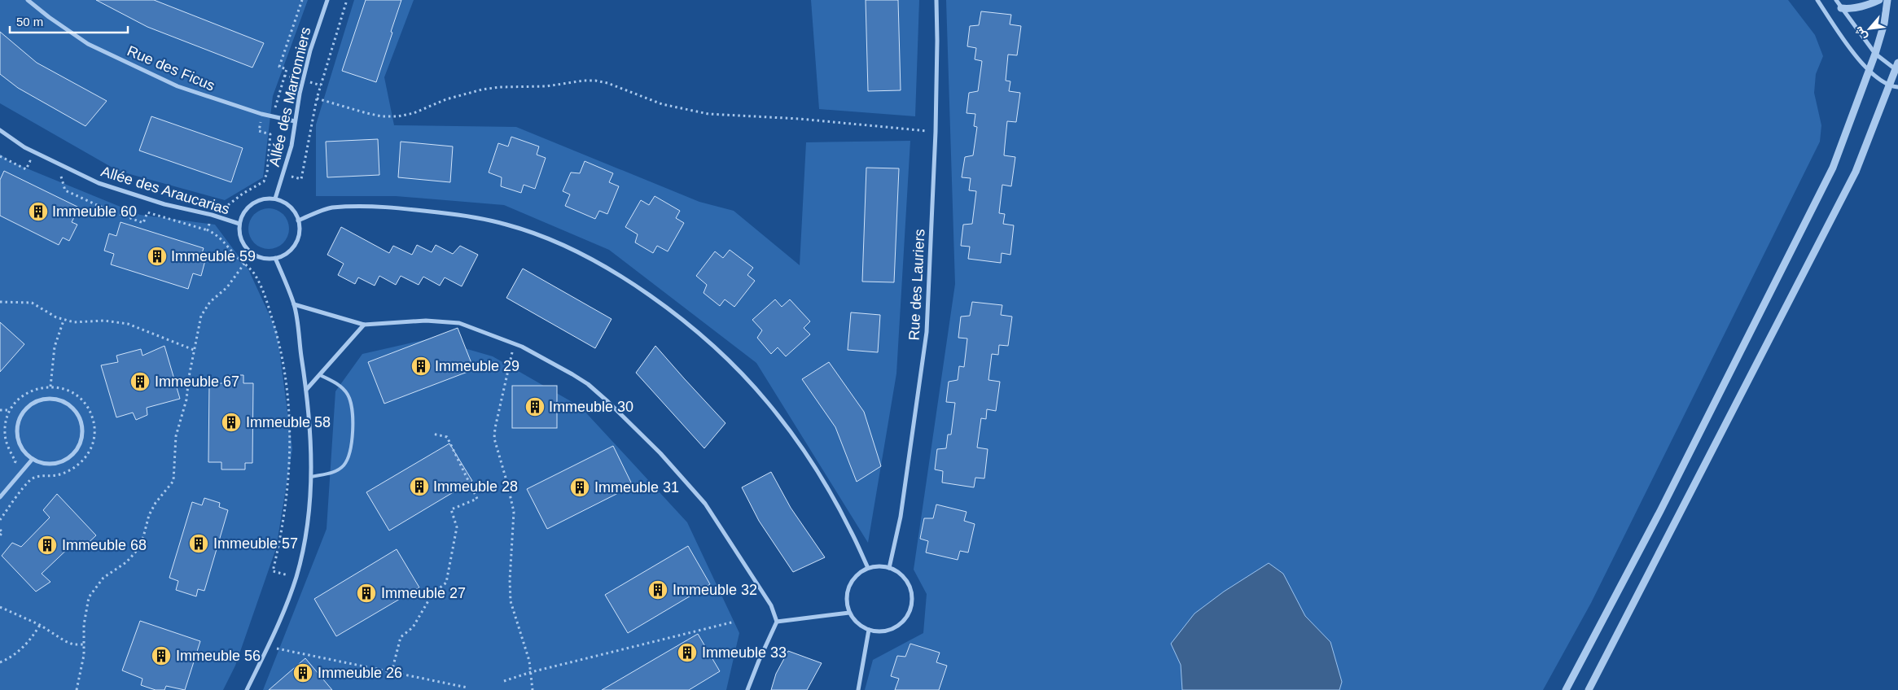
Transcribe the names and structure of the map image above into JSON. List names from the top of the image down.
{
  "streets": {
    "street": [
      "Rue des Ficus",
      "Allée des Marronniers",
      "Allée des Araucarias",
      "Rue des Lauriers"
    ]
  },
  "crossings": [
    ["Rue des Ficus", "Allée des Marronniers"],
    ["Allée des Marronniers", "Allée des Araucarias"]
  ],
  "places": {
    "building": [
      "Immeuble 60",
      "Immeuble 59",
      "Immeuble 29",
      "Immeuble 67",
      "Immeuble 30",
      "Immeuble 58",
      "Immeuble 28",
      "Immeuble 31",
      "Immeuble 57",
      "Immeuble 68",
      "Immeuble 32",
      "Immeuble 27",
      "Immeuble 33",
      "Immeuble 56",
      "Immeuble 26"
    ]
  },
  "scale_bar": "50 m",
  "north": "bottom left"
}
